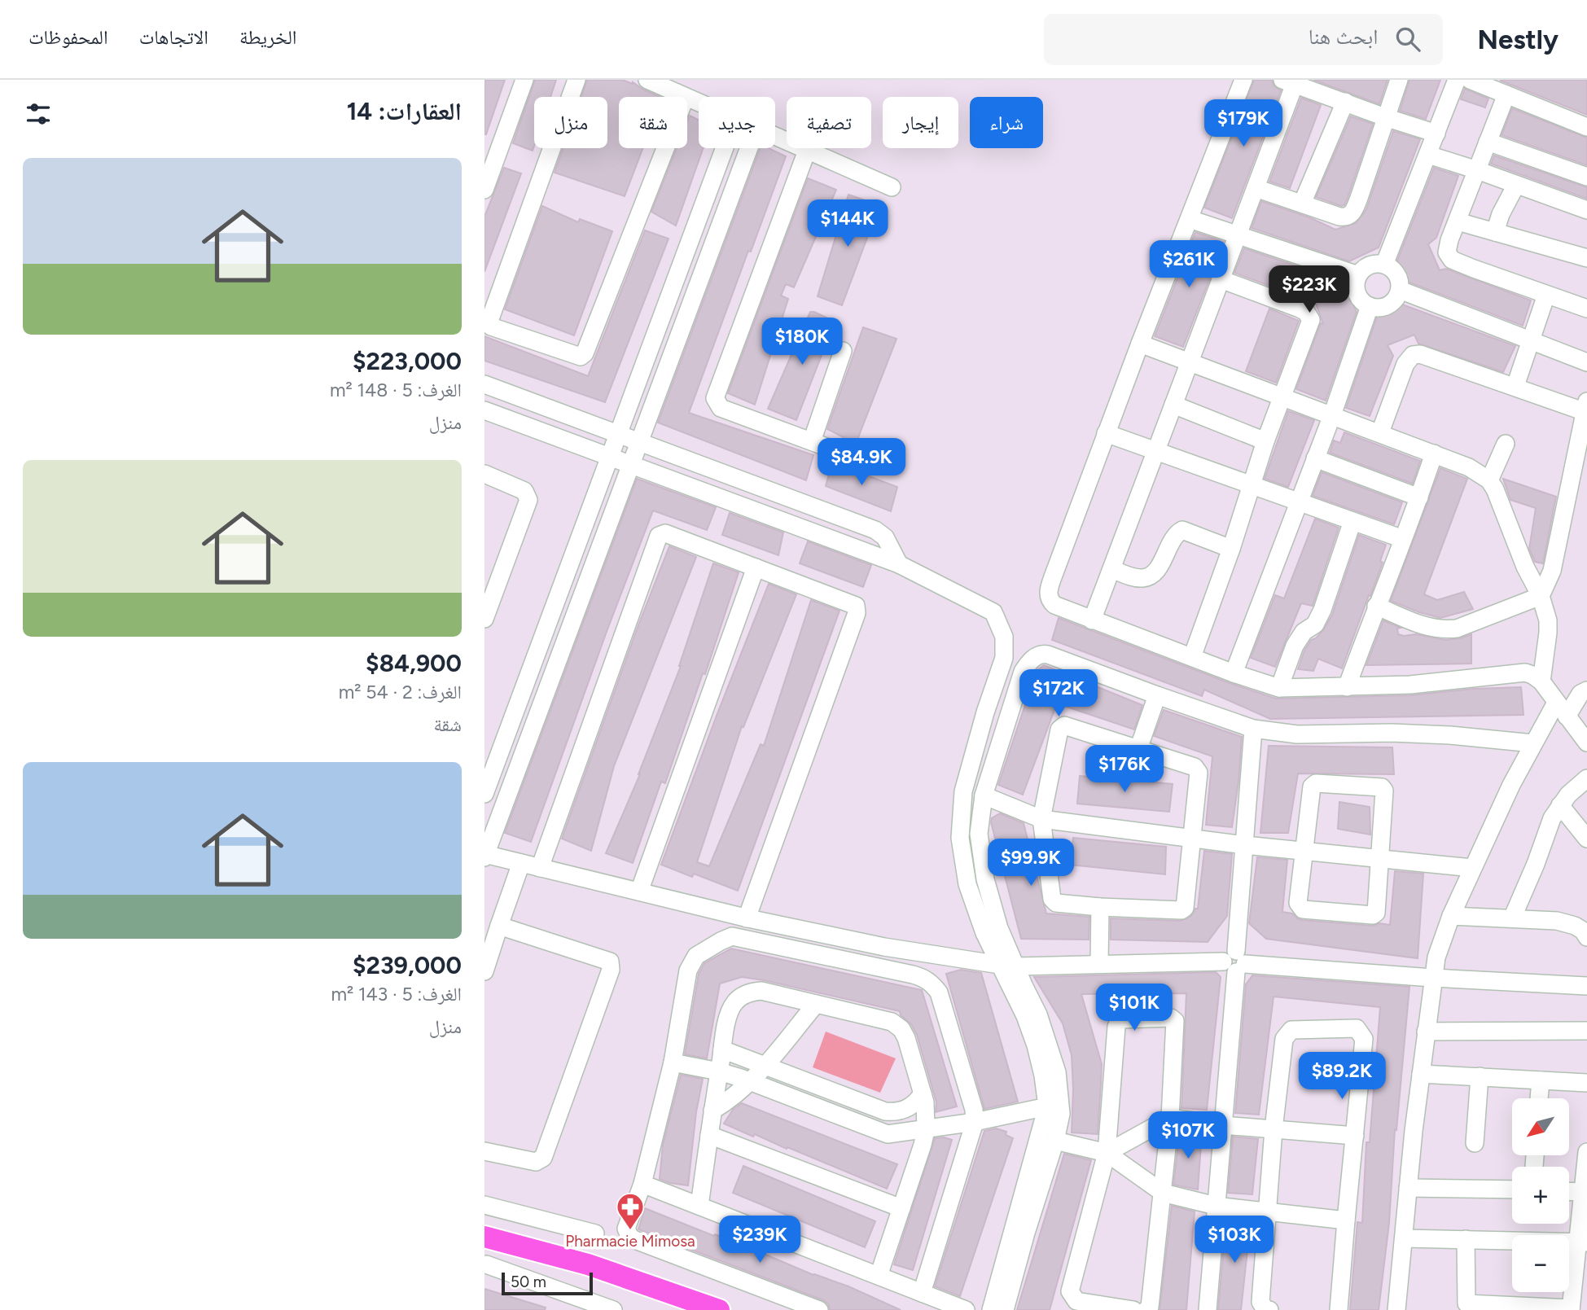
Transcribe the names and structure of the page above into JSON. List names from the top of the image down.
{
  "places": {
    "pharmacy": ["Pharmacie Mimosa"]
  },
  "scale_bar": "50 m",
  "north": "bottom left",
  "page": {
    "header": "Nestly",
    "search": "ابحث هنا",
    "nav": ["الخريطة", "الاتجاهات", "المحفوظات"],
    "heading": "العقارات: 14",
    "chip": [
      "شراء",
      "إيجار",
      "تصفية",
      "جديد",
      "شقة",
      "منزل"
    ],
    "price": [
      "$179K",
      "$144K",
      "$261K",
      "$223K",
      "$180K",
      "$84.9K",
      "$172K",
      "$176K",
      "$99.9K",
      "$101K",
      "$89.2K",
      "$107K",
      "$239K",
      "$103K"
    ],
    "list": [
      {
        "name": "$223,000",
        "note": "الغرف: 5 · 148 m² · منزل"
      },
      {
        "name": "$84,900",
        "note": "الغرف: 2 · 54 m² · شقة"
      },
      {
        "name": "$239,000",
        "note": "الغرف: 5 · 143 m² · منزل"
      }
    ],
    "map_buttons": ["+", "−"],
    "scale": "50 m"
  }
}
